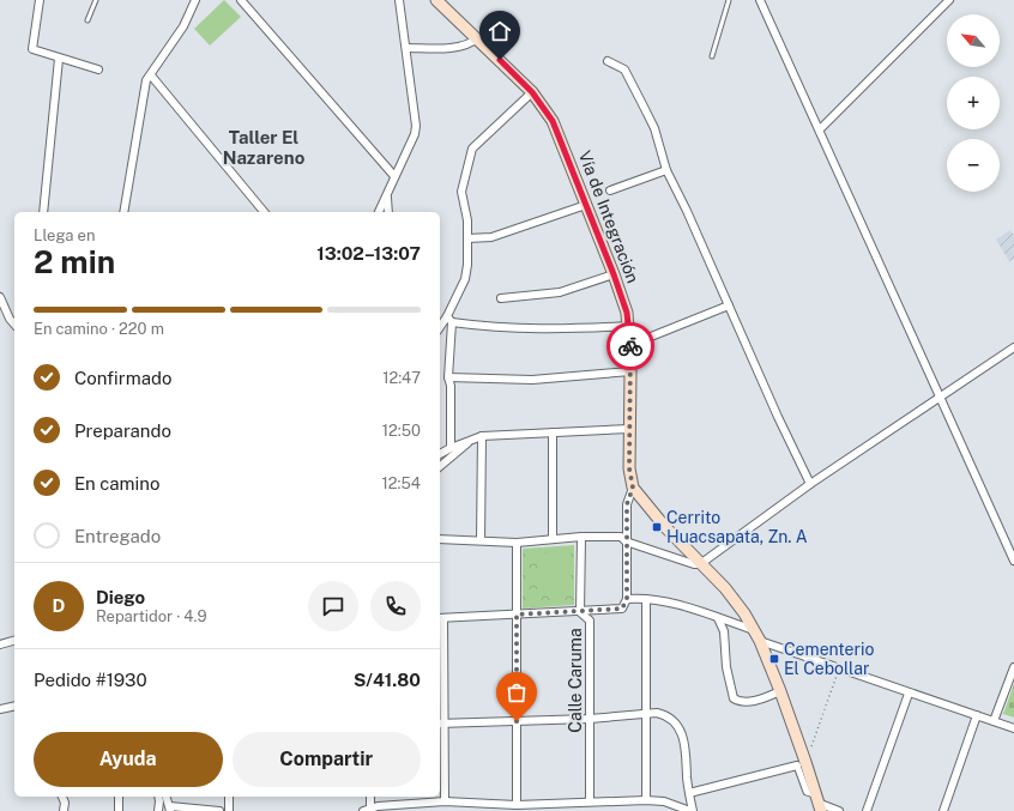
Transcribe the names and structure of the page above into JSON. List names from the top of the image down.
{
  "streets": {
    "main road": ["Vía de Integración"],
    "street": ["Calle Caruma"]
  },
  "districts": ["Taller El Nazareno"],
  "places": {
    "transit": ["Cerrito Huacsapata, Zn. A", "Cementerio El Cebollar"]
  },
  "north": "top left",
  "page": {
    "map_buttons": ["+", "−"],
    "heading": ["2 min", "Llega en", "13:02–13:07"],
    "panel": [
      "Diego",
      "Repartidor · 4.9",
      "Pedido #1930",
      "S/41.80"
    ],
    "bar": "En camino · 220 m",
    "list": [
      ["Confirmado", "12:47"],
      ["Preparando", "12:50"],
      ["En camino", "12:54"],
      "Entregado"
    ],
    "round": "D",
    "buttons": ["Ayuda", "Compartir"]
  }
}
